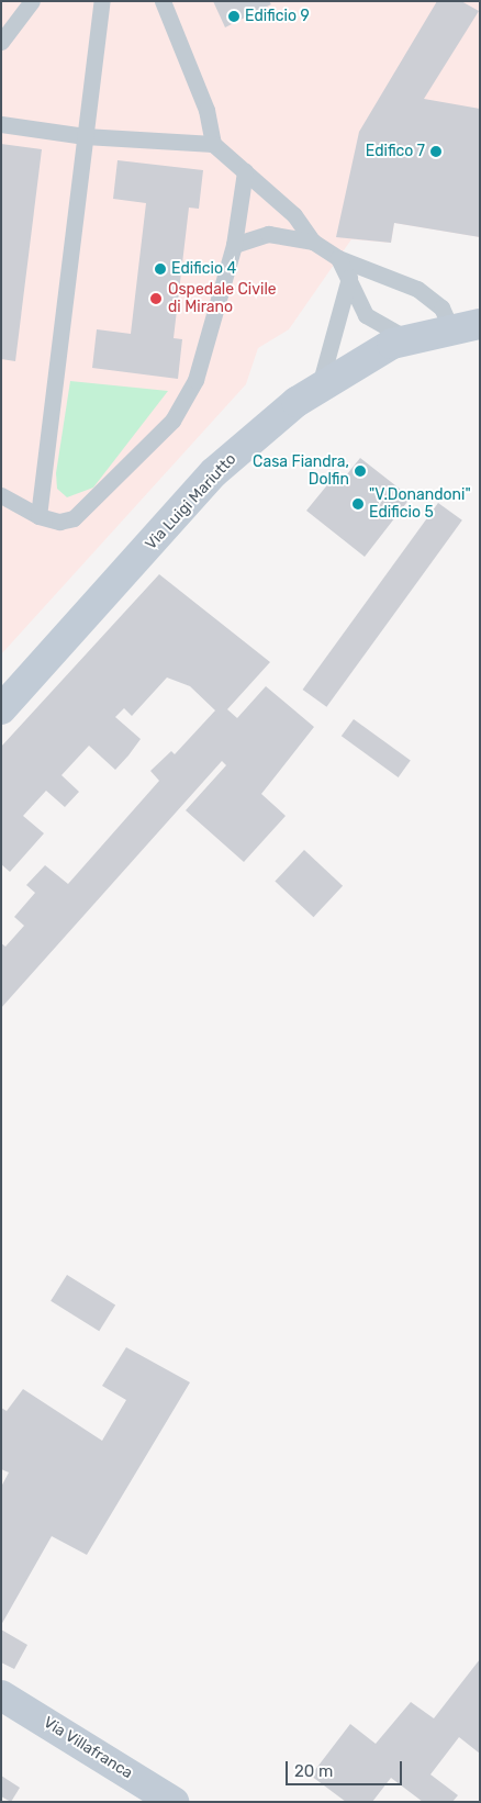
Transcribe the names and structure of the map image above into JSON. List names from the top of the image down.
{
  "streets": {
    "main road": ["Via Luigi Mariutto", "Via Villafranca"]
  },
  "places": [
    "Edificio 9",
    "Edifico 7",
    "Edificio 4",
    "Ospedale Civile di Mirano",
    "Casa Fiandra, Dolfin",
    "\"V.Donandoni\" Edificio 5"
  ],
  "scale_bar": "20 m"
}
